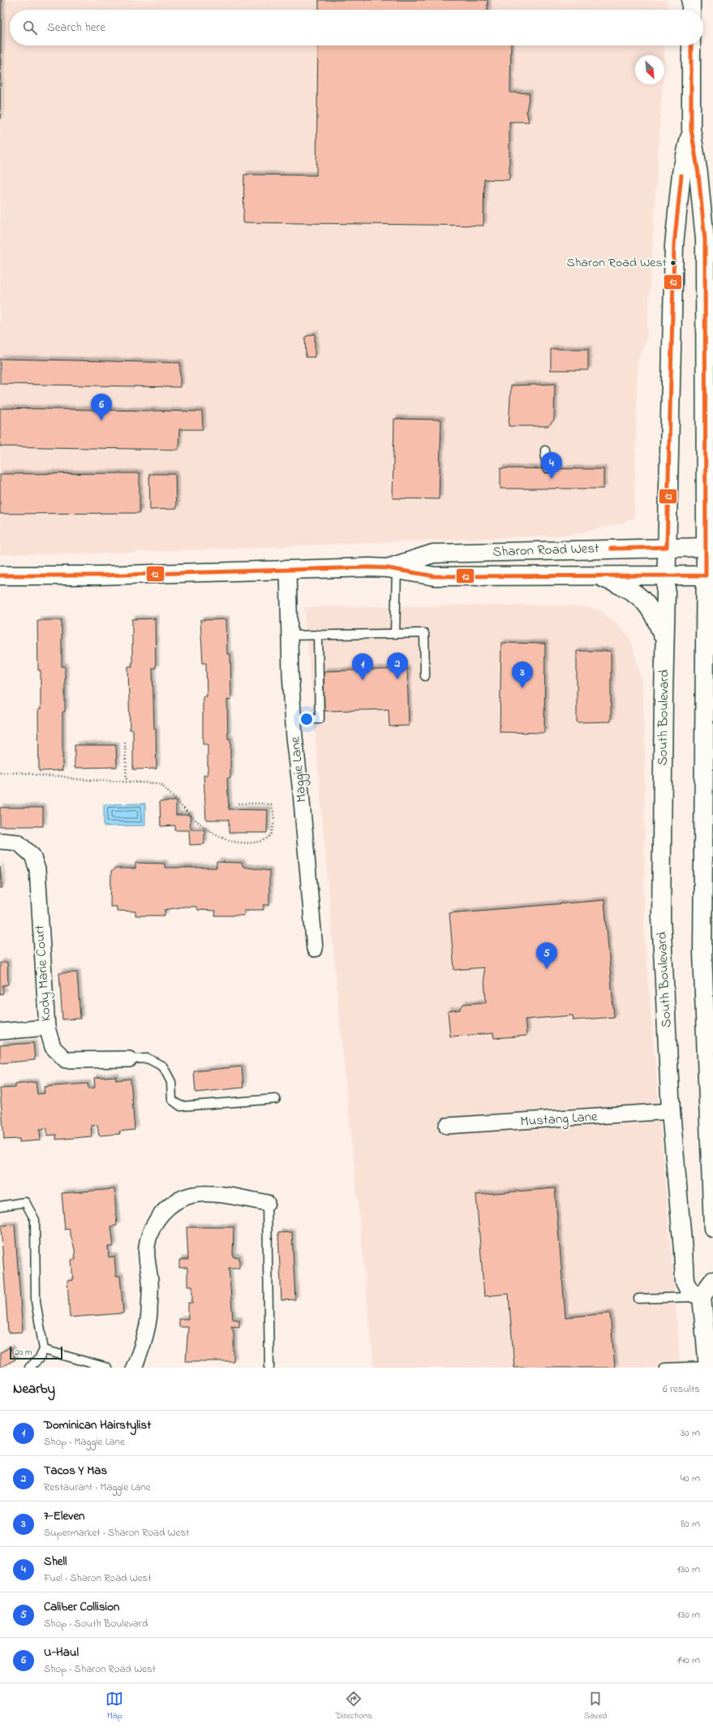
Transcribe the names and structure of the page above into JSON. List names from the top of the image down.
{
  "streets": {
    "main road": ["Sharon Road West", "South Boulevard"],
    "street": ["Maggie Lane", "Kody Marie Court", "Mustang Lane"]
  },
  "crossings": [
    ["Sharon Road West", "South Boulevard"],
    ["Sharon Road West", "Maggie Lane"],
    ["South Boulevard", "Mustang Lane"]
  ],
  "places": ["Sharon Road West"],
  "lines": ["transit line 12"],
  "scale_bar": "20 m",
  "north": "bottom right",
  "page": {
    "search": "Search here",
    "pins": [
      "6",
      "4",
      "2",
      "1",
      "3",
      "5"
    ],
    "scale": "20 m",
    "heading": ["Nearby", "6 results"],
    "list": [
      {
        "mark": "1",
        "name": "Dominican Hairstylist",
        "note": "Shop · Maggie Lane",
        "value": "30 m"
      },
      {
        "mark": "2",
        "name": "Tacos Y Mas",
        "note": "Restaurant · Maggie Lane",
        "value": "40 m"
      },
      {
        "mark": "3",
        "name": "7-Eleven",
        "note": "Supermarket · Sharon Road West",
        "value": "80 m"
      },
      {
        "mark": "4",
        "name": "Shell",
        "note": "Fuel · Sharon Road West",
        "value": "130 m"
      },
      {
        "mark": "5",
        "name": "Caliber Collision",
        "note": "Shop · South Boulevard",
        "value": "130 m"
      },
      {
        "mark": "6",
        "name": "U-Haul",
        "note": "Shop · Sharon Road West",
        "value": "140 m"
      }
    ],
    "nav": ["Map", "Directions", "Saved"]
  }
}
